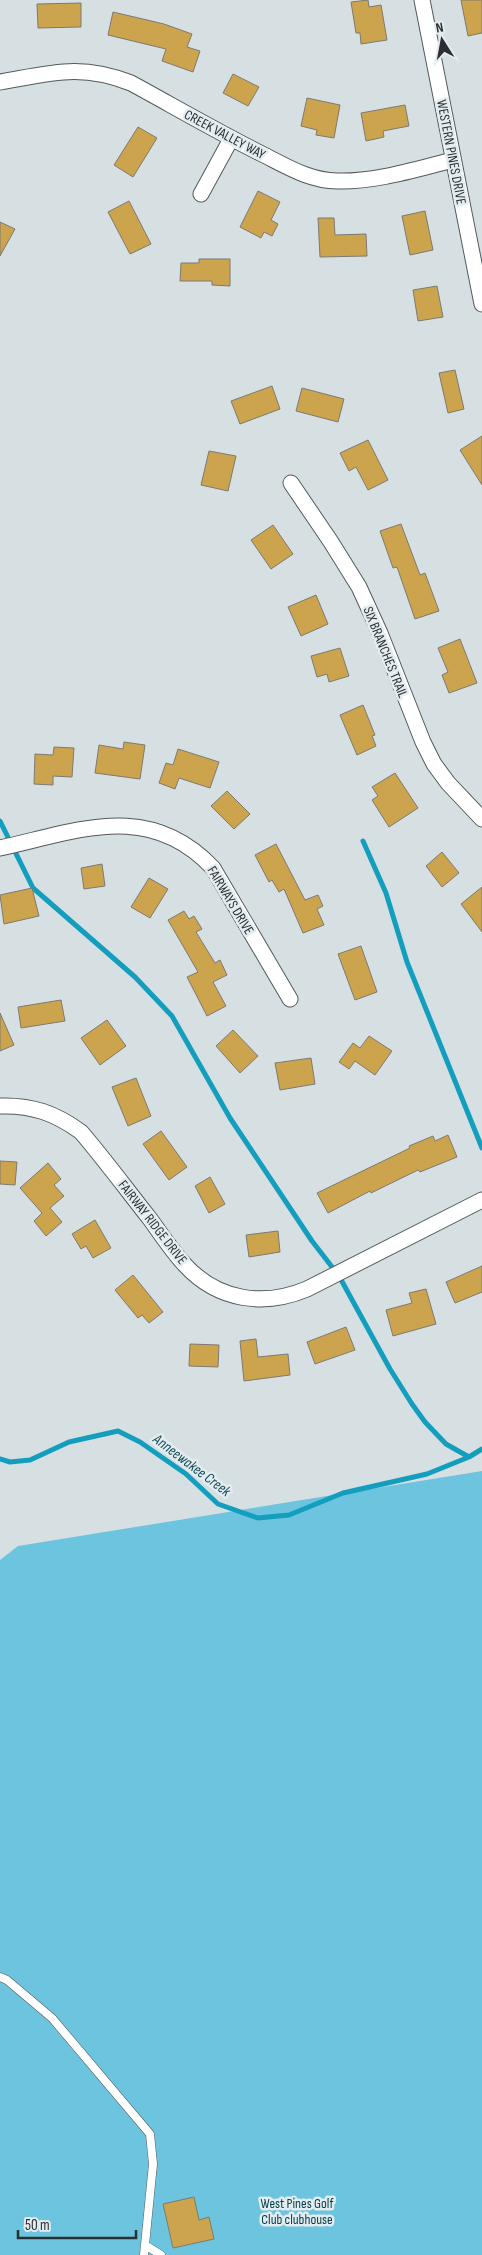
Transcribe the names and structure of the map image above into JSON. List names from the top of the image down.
{
  "streets": {
    "street": [
      "CREEK VALLEY WAY",
      "WESTERN PINES DRIVE",
      "SIX BRANCHES TRAIL",
      "FAIRWAYS DRIVE",
      "FAIRWAY RIDGE DRIVE"
    ]
  },
  "crossings": [
    ["CREEK VALLEY WAY", "WESTERN PINES DRIVE"]
  ],
  "water": ["Anneewakee Creek"],
  "parks": ["West Pines Golf Club clubhouse"],
  "scale_bar": "50 m",
  "north": "top"
}
